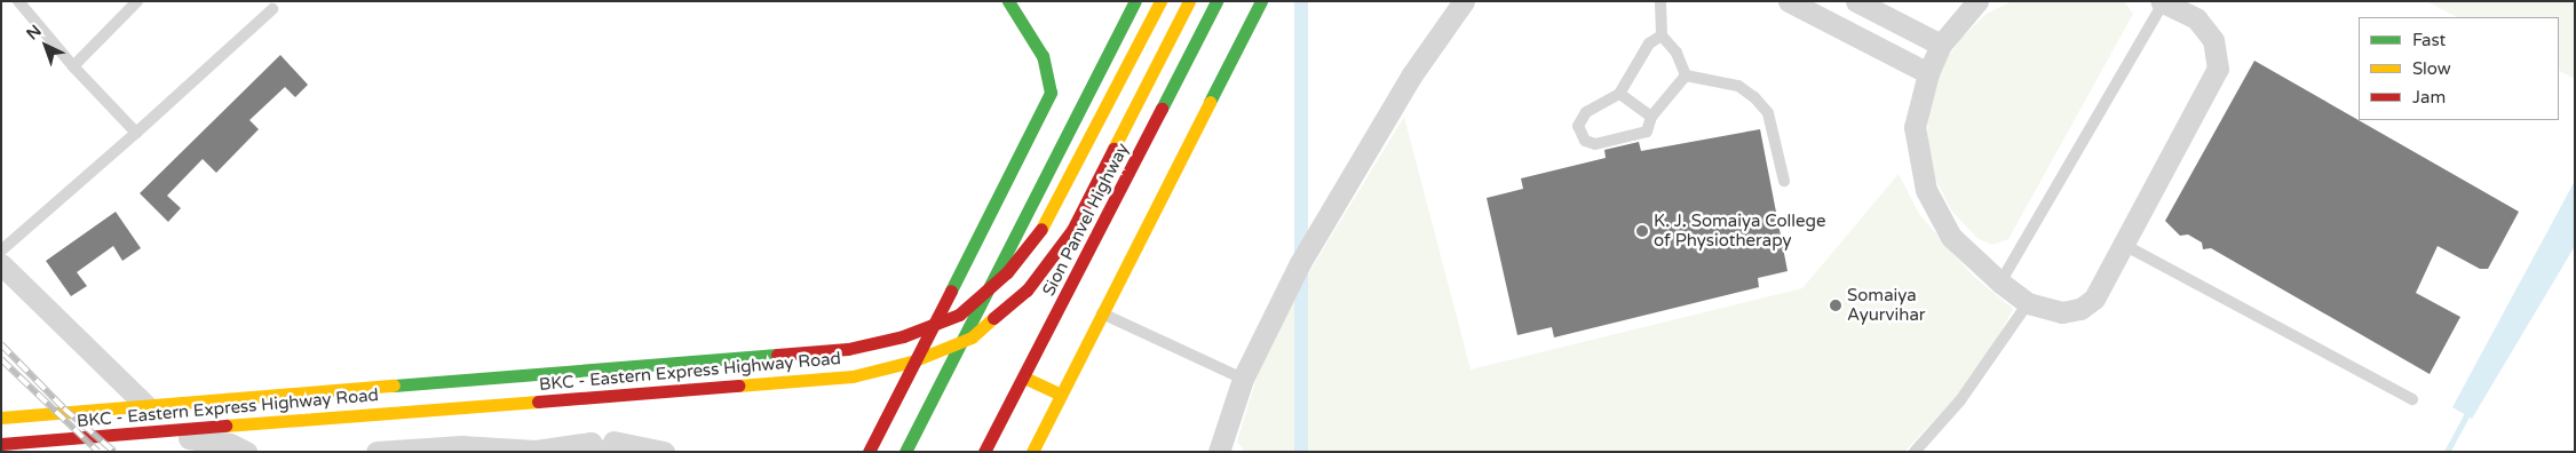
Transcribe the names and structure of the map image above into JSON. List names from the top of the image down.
{
  "streets": {
    "main road": ["Sion Panvel Highway", "BKC - Eastern Express Highway Road"]
  },
  "places": ["K. J. Somaiya College of Physiotherapy", "Somaiya Ayurvihar"],
  "legend": ["Fast", "Slow", "Jam"],
  "north": "top left"
}
